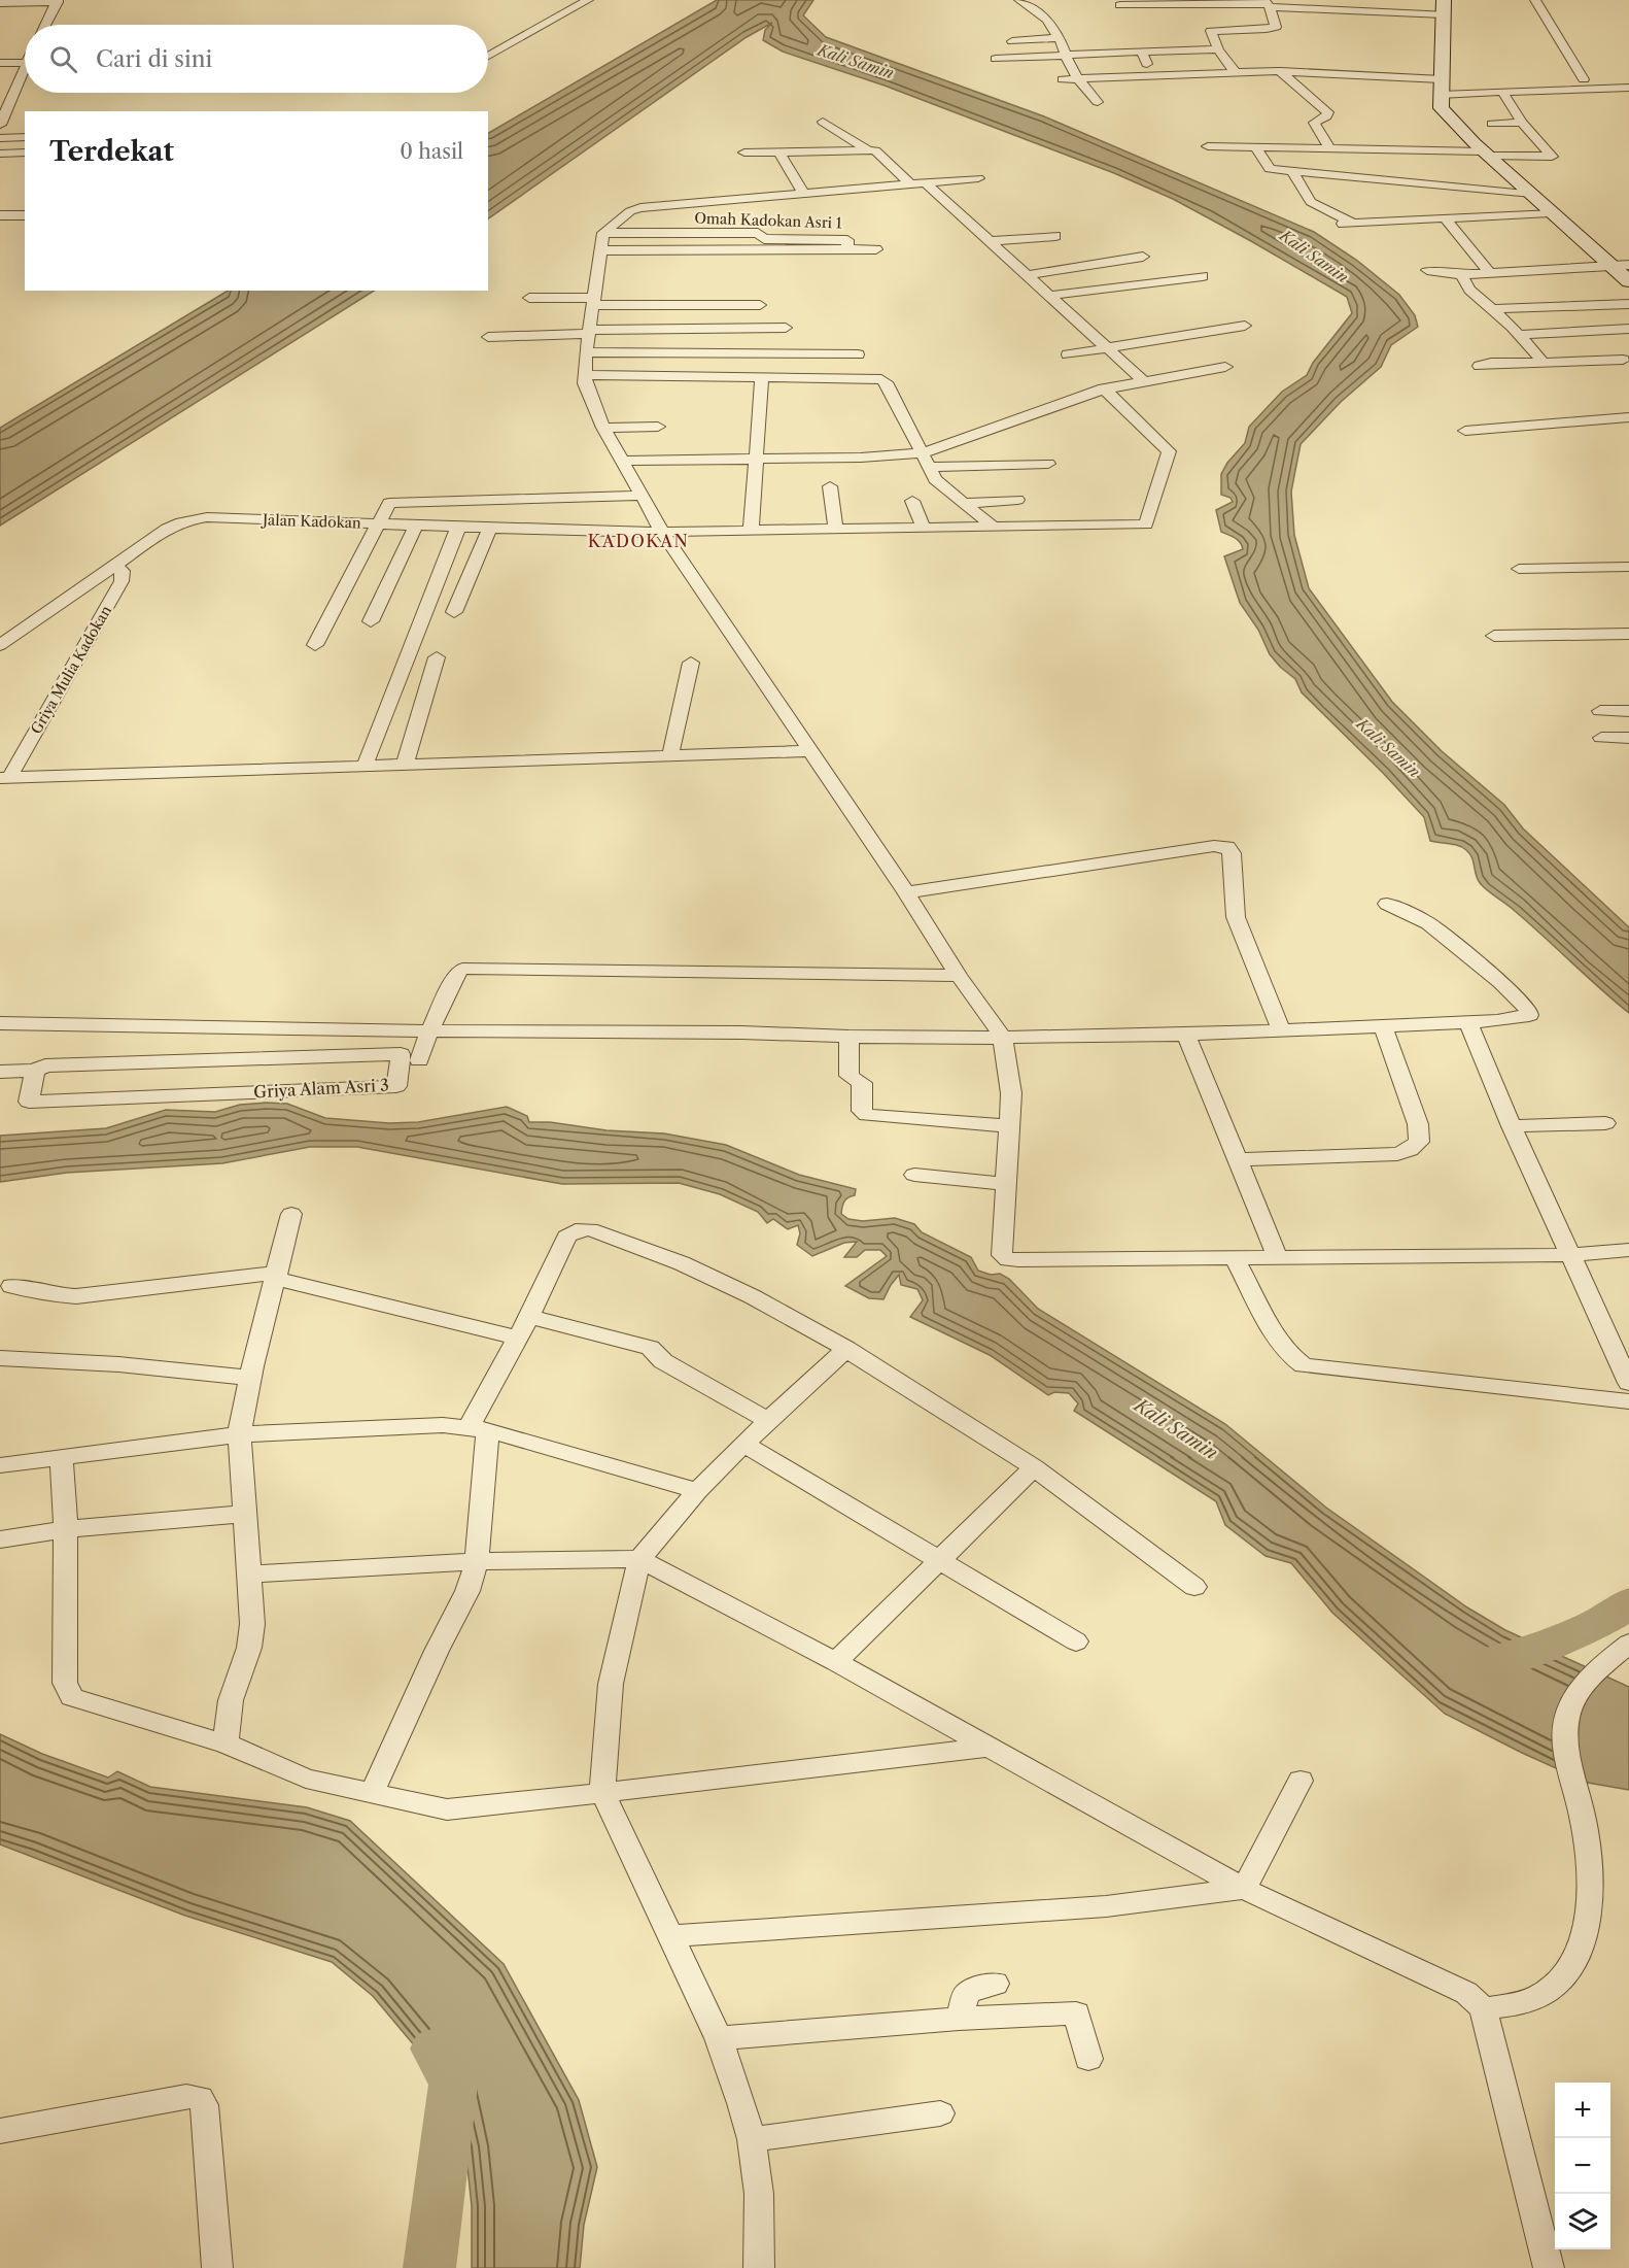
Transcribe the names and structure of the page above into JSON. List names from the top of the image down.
{
  "streets": {
    "street": [
      "Omah Kadokan Asri 1",
      "Jalan Kadokan",
      "Griya Mulia Kadokan",
      "Griya Alam Asri 3"
    ]
  },
  "crossings": [
    ["Jalan Kadokan", "Griya Mulia Kadokan"]
  ],
  "districts": ["KADOKAN"],
  "water": ["Kali Samin"],
  "page": {
    "search": "Cari di sini",
    "heading": ["Terdekat", "0 hasil"],
    "map_buttons": ["+", "−"]
  }
}
